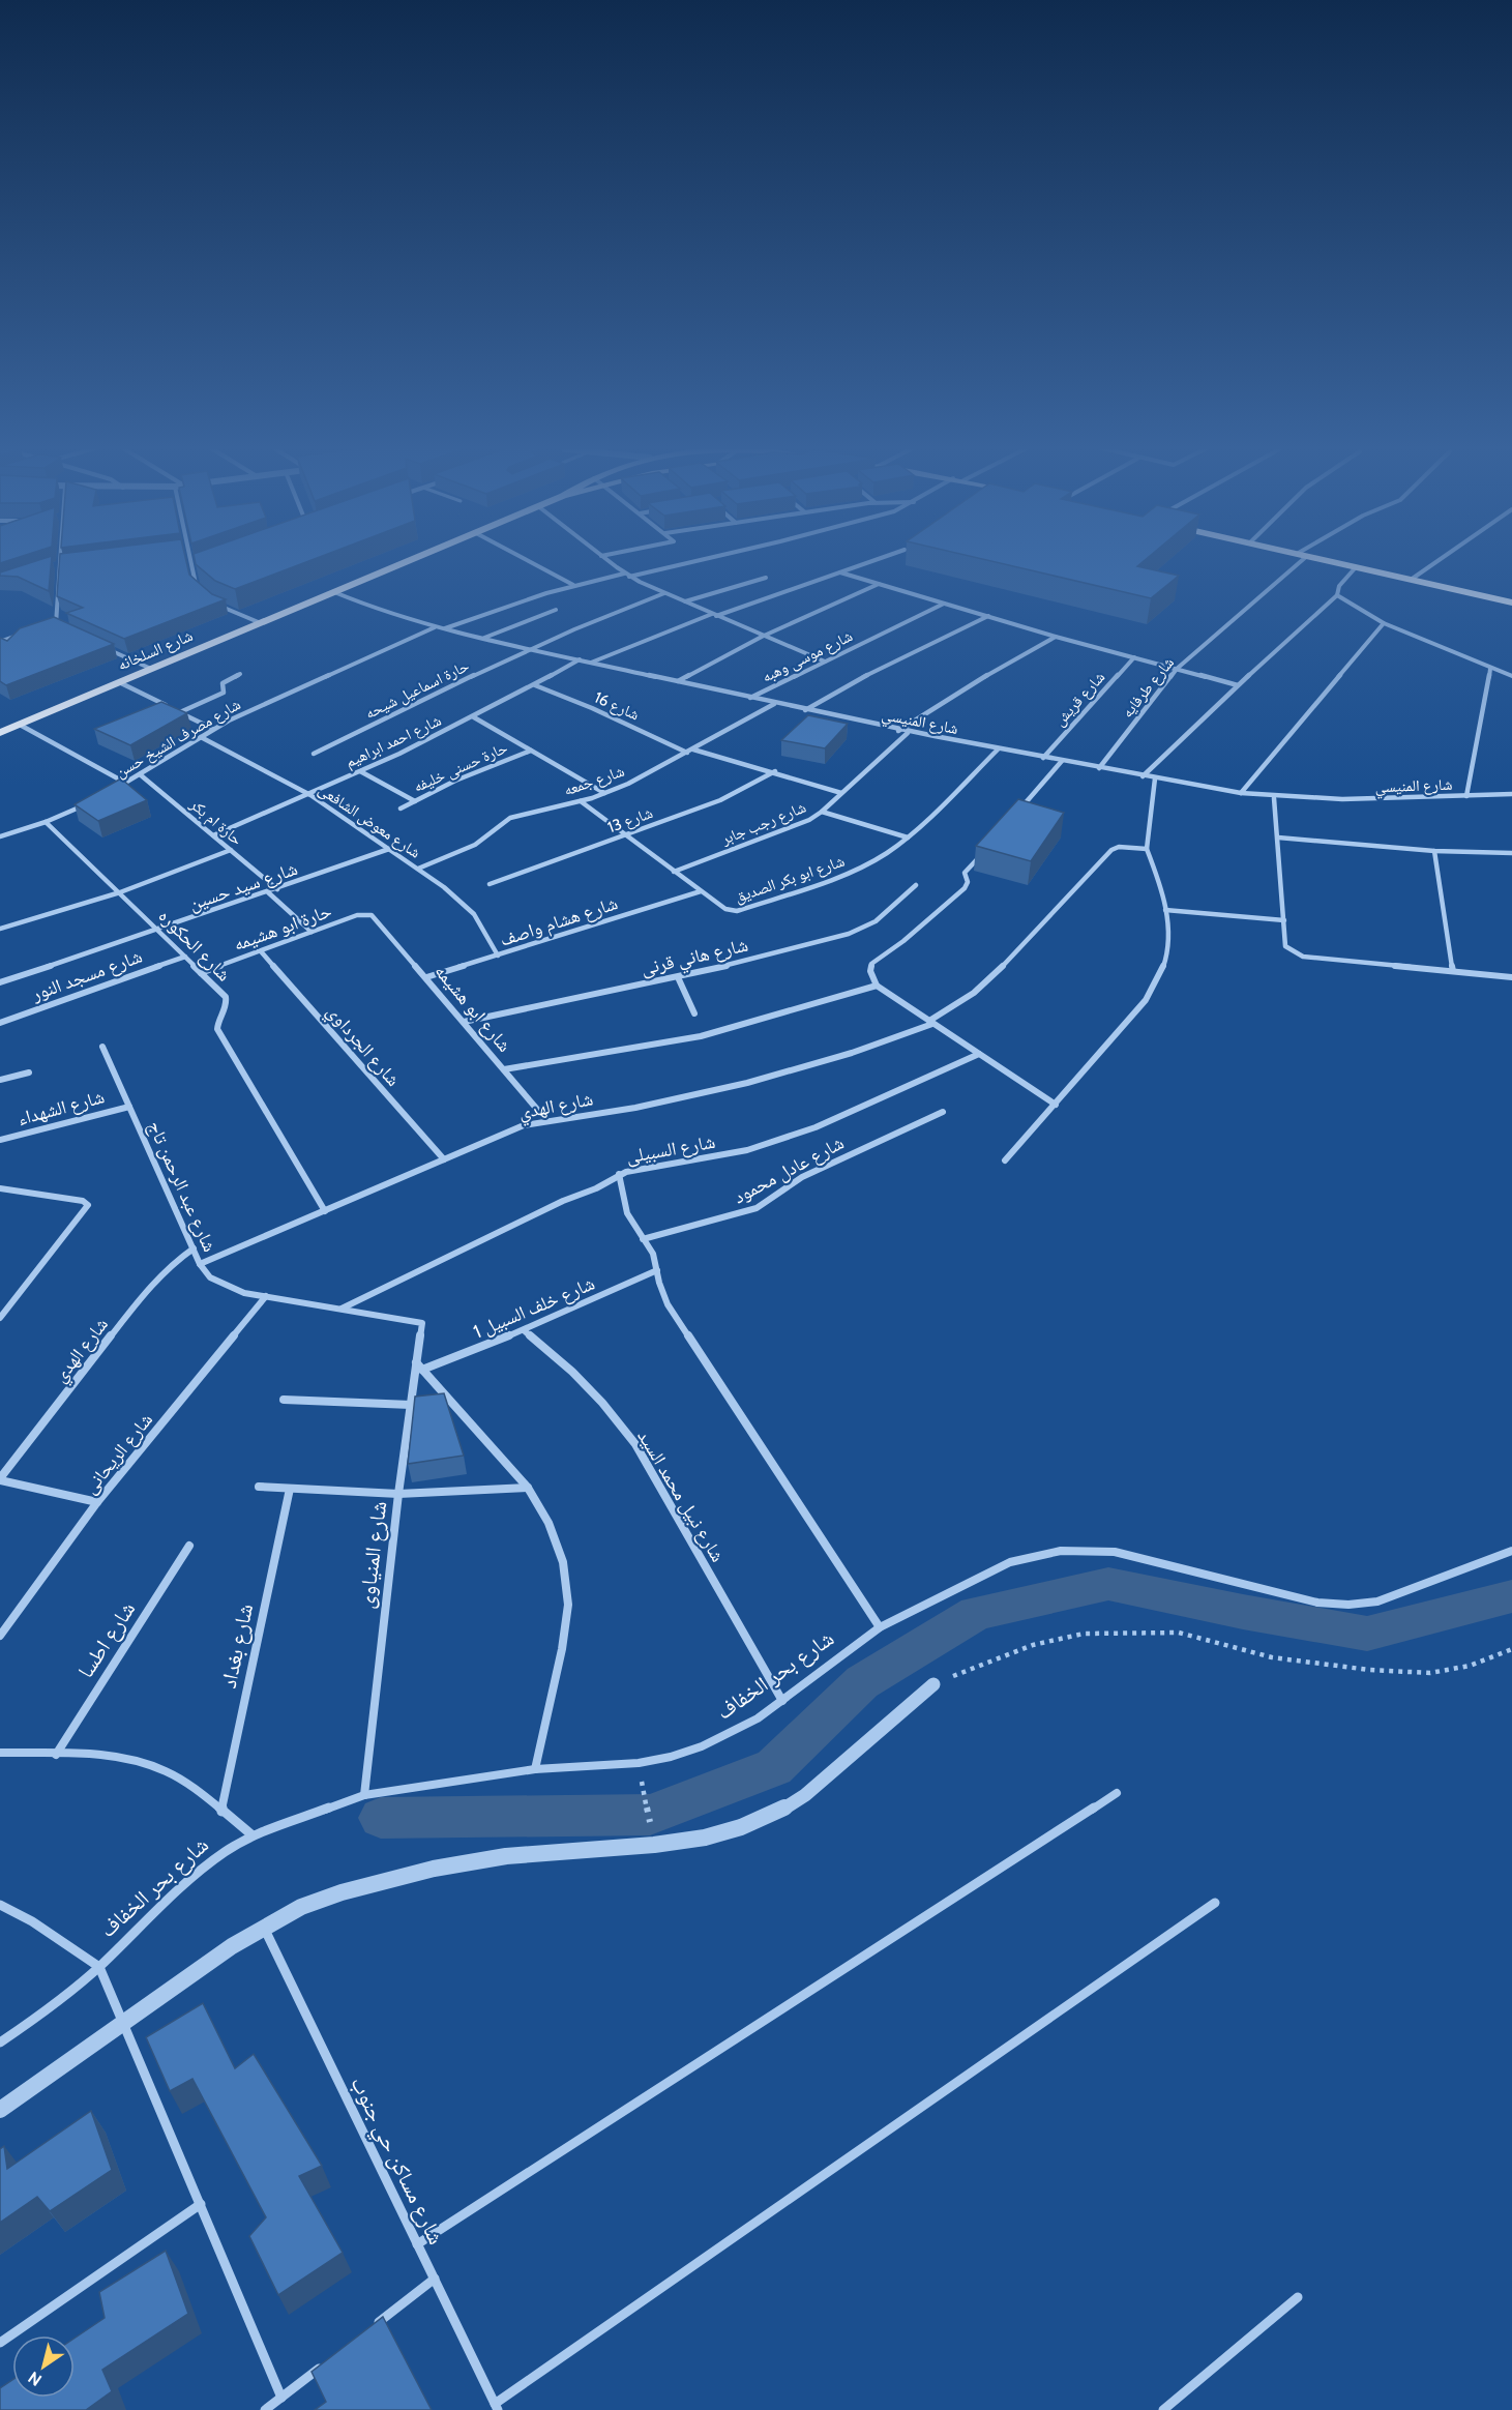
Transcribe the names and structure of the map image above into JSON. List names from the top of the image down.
{
  "streets": {
    "main road": ["شارع السلخانه"],
    "street": [
      "شارع موسى وهبه",
      "شارع طرفايه",
      "حارة اسماعيل شيحه",
      "شارع قريش",
      "شارع 16",
      "شارع المنيسي",
      "شارع مصرف الشيخ حسن",
      "شارع احمد ابراهيم",
      "حارة حسنى خليفه",
      "شارع جمعه",
      "شارع 13",
      "شارع معوض الشافعى",
      "حارة ام بكر",
      "شارع رجب جابر",
      "شارع ابو بكر الصديق",
      "شارع سيد حسين",
      "شارع هشام واصف",
      "حارة ابو هشيمه",
      "شارع الحكوره",
      "شارع هاني قرنى",
      "شارع مسجد النور",
      "شارع ابو هشيمه",
      "شارع الجرداوي",
      "شارع الهدي",
      "شارع الشهداء",
      "شارع السبيلى",
      "شارع عادل محمود",
      "شارع عبد الرحمن تاج",
      "شارع خلف السبيل 1",
      "شارع الريحانى",
      "شارع نبيل محمد السيد",
      "شارع المنياوى",
      "شارع اطسا",
      "شارع بغداد",
      "شارع بحر الخفاف",
      "شارع مساكن حي جنوب"
    ]
  },
  "crossings": [
    ["شارع السلخانه", "شارع المنيسي"],
    ["شارع موسى وهبه", "شارع المنيسي"],
    ["شارع طرفايه", "شارع المنيسي"],
    ["حارة اسماعيل شيحه", "شارع المنيسي"],
    ["شارع قريش", "شارع المنيسي"],
    ["شارع 16", "شارع احمد ابراهيم"],
    ["شارع 16", "شارع جمعه"],
    ["شارع المنيسي", "شارع مصرف الشيخ حسن"],
    ["شارع المنيسي", "شارع احمد ابراهيم"],
    ["شارع المنيسي", "شارع جمعه"],
    ["شارع المنيسي", "شارع رجب جابر"],
    ["شارع المنيسي", "شارع ابو بكر الصديق"],
    ["شارع مصرف الشيخ حسن", "شارع معوض الشافعى"],
    ["شارع مصرف الشيخ حسن", "حارة ام بكر"],
    ["شارع احمد ابراهيم", "شارع معوض الشافعى"],
    ["شارع احمد ابراهيم", "حارة ام بكر"],
    ["شارع جمعه", "شارع معوض الشافعى"],
    ["شارع جمعه", "شارع ابو بكر الصديق"],
    ["شارع 13", "شارع ابو بكر الصديق"],
    ["شارع معوض الشافعى", "شارع سيد حسين"],
    ["شارع معوض الشافعى", "شارع هشام واصف"],
    ["حارة ام بكر", "شارع سيد حسين"],
    ["شارع رجب جابر", "شارع ابو بكر الصديق"],
    ["شارع ابو بكر الصديق", "شارع هشام واصف"],
    ["شارع سيد حسين", "شارع الحكوره"],
    ["شارع هشام واصف", "شارع ابو هشيمه"],
    ["حارة ابو هشيمه", "شارع الحكوره"],
    ["حارة ابو هشيمه", "شارع ابو هشيمه"],
    ["حارة ابو هشيمه", "شارع الجرداوي"],
    ["شارع الحكوره", "شارع مسجد النور"],
    ["شارع الحكوره", "شارع الهدي"],
    ["شارع هاني قرنى", "شارع ابو هشيمه"],
    ["شارع ابو هشيمه", "شارع الهدي"],
    ["شارع الجرداوي", "شارع الهدي"],
    ["شارع الهدي", "شارع عبد الرحمن تاج"],
    ["شارع الشهداء", "شارع عبد الرحمن تاج"],
    ["شارع السبيلى", "شارع عبد الرحمن تاج"],
    ["شارع عبد الرحمن تاج", "شارع الريحانى"],
    ["شارع عبد الرحمن تاج", "شارع المنياوى"],
    ["شارع خلف السبيل 1", "شارع نبيل محمد السيد"],
    ["شارع نبيل محمد السيد", "شارع بحر الخفاف"],
    ["شارع المنياوى", "شارع بحر الخفاف"]
  ],
  "north": "bottom left"
}
